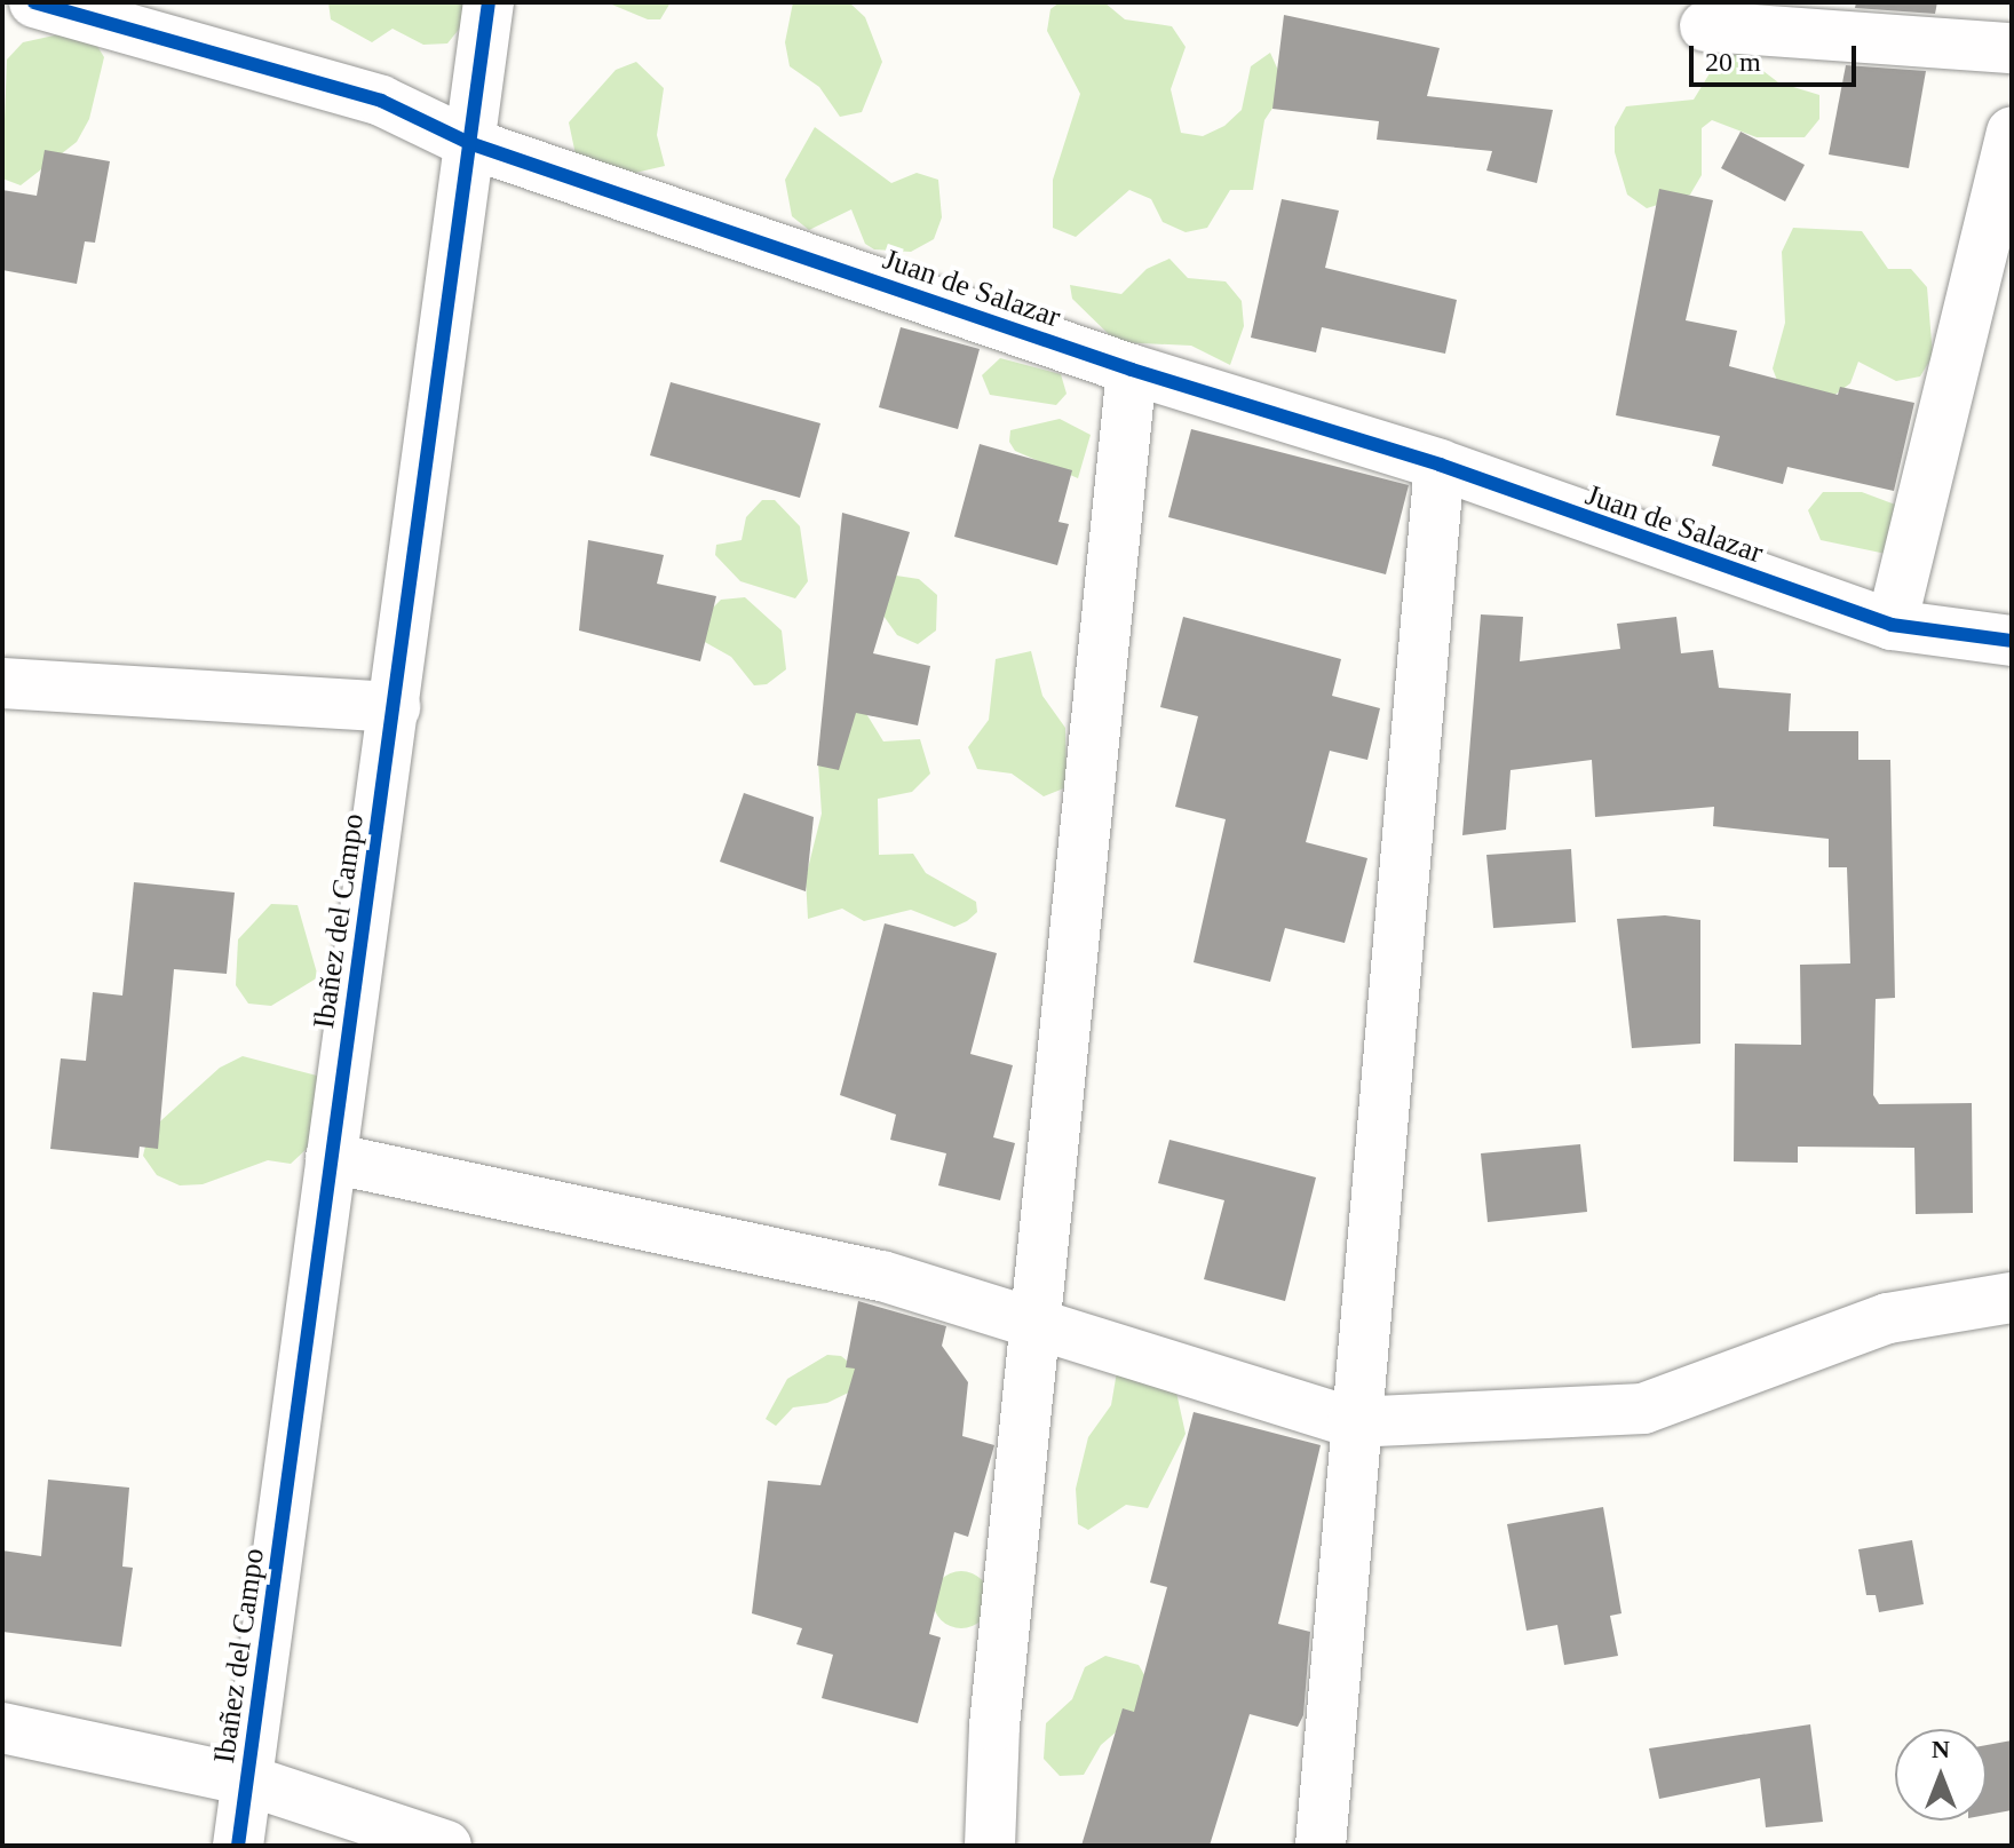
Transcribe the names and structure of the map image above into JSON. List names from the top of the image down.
{
  "streets": {
    "street": ["Juan de Salazar", "Ibañez del Campo"]
  },
  "crossings": [
    ["Juan de Salazar", "Ibañez del Campo"]
  ],
  "scale_bar": "20 m",
  "north": "top"
}
